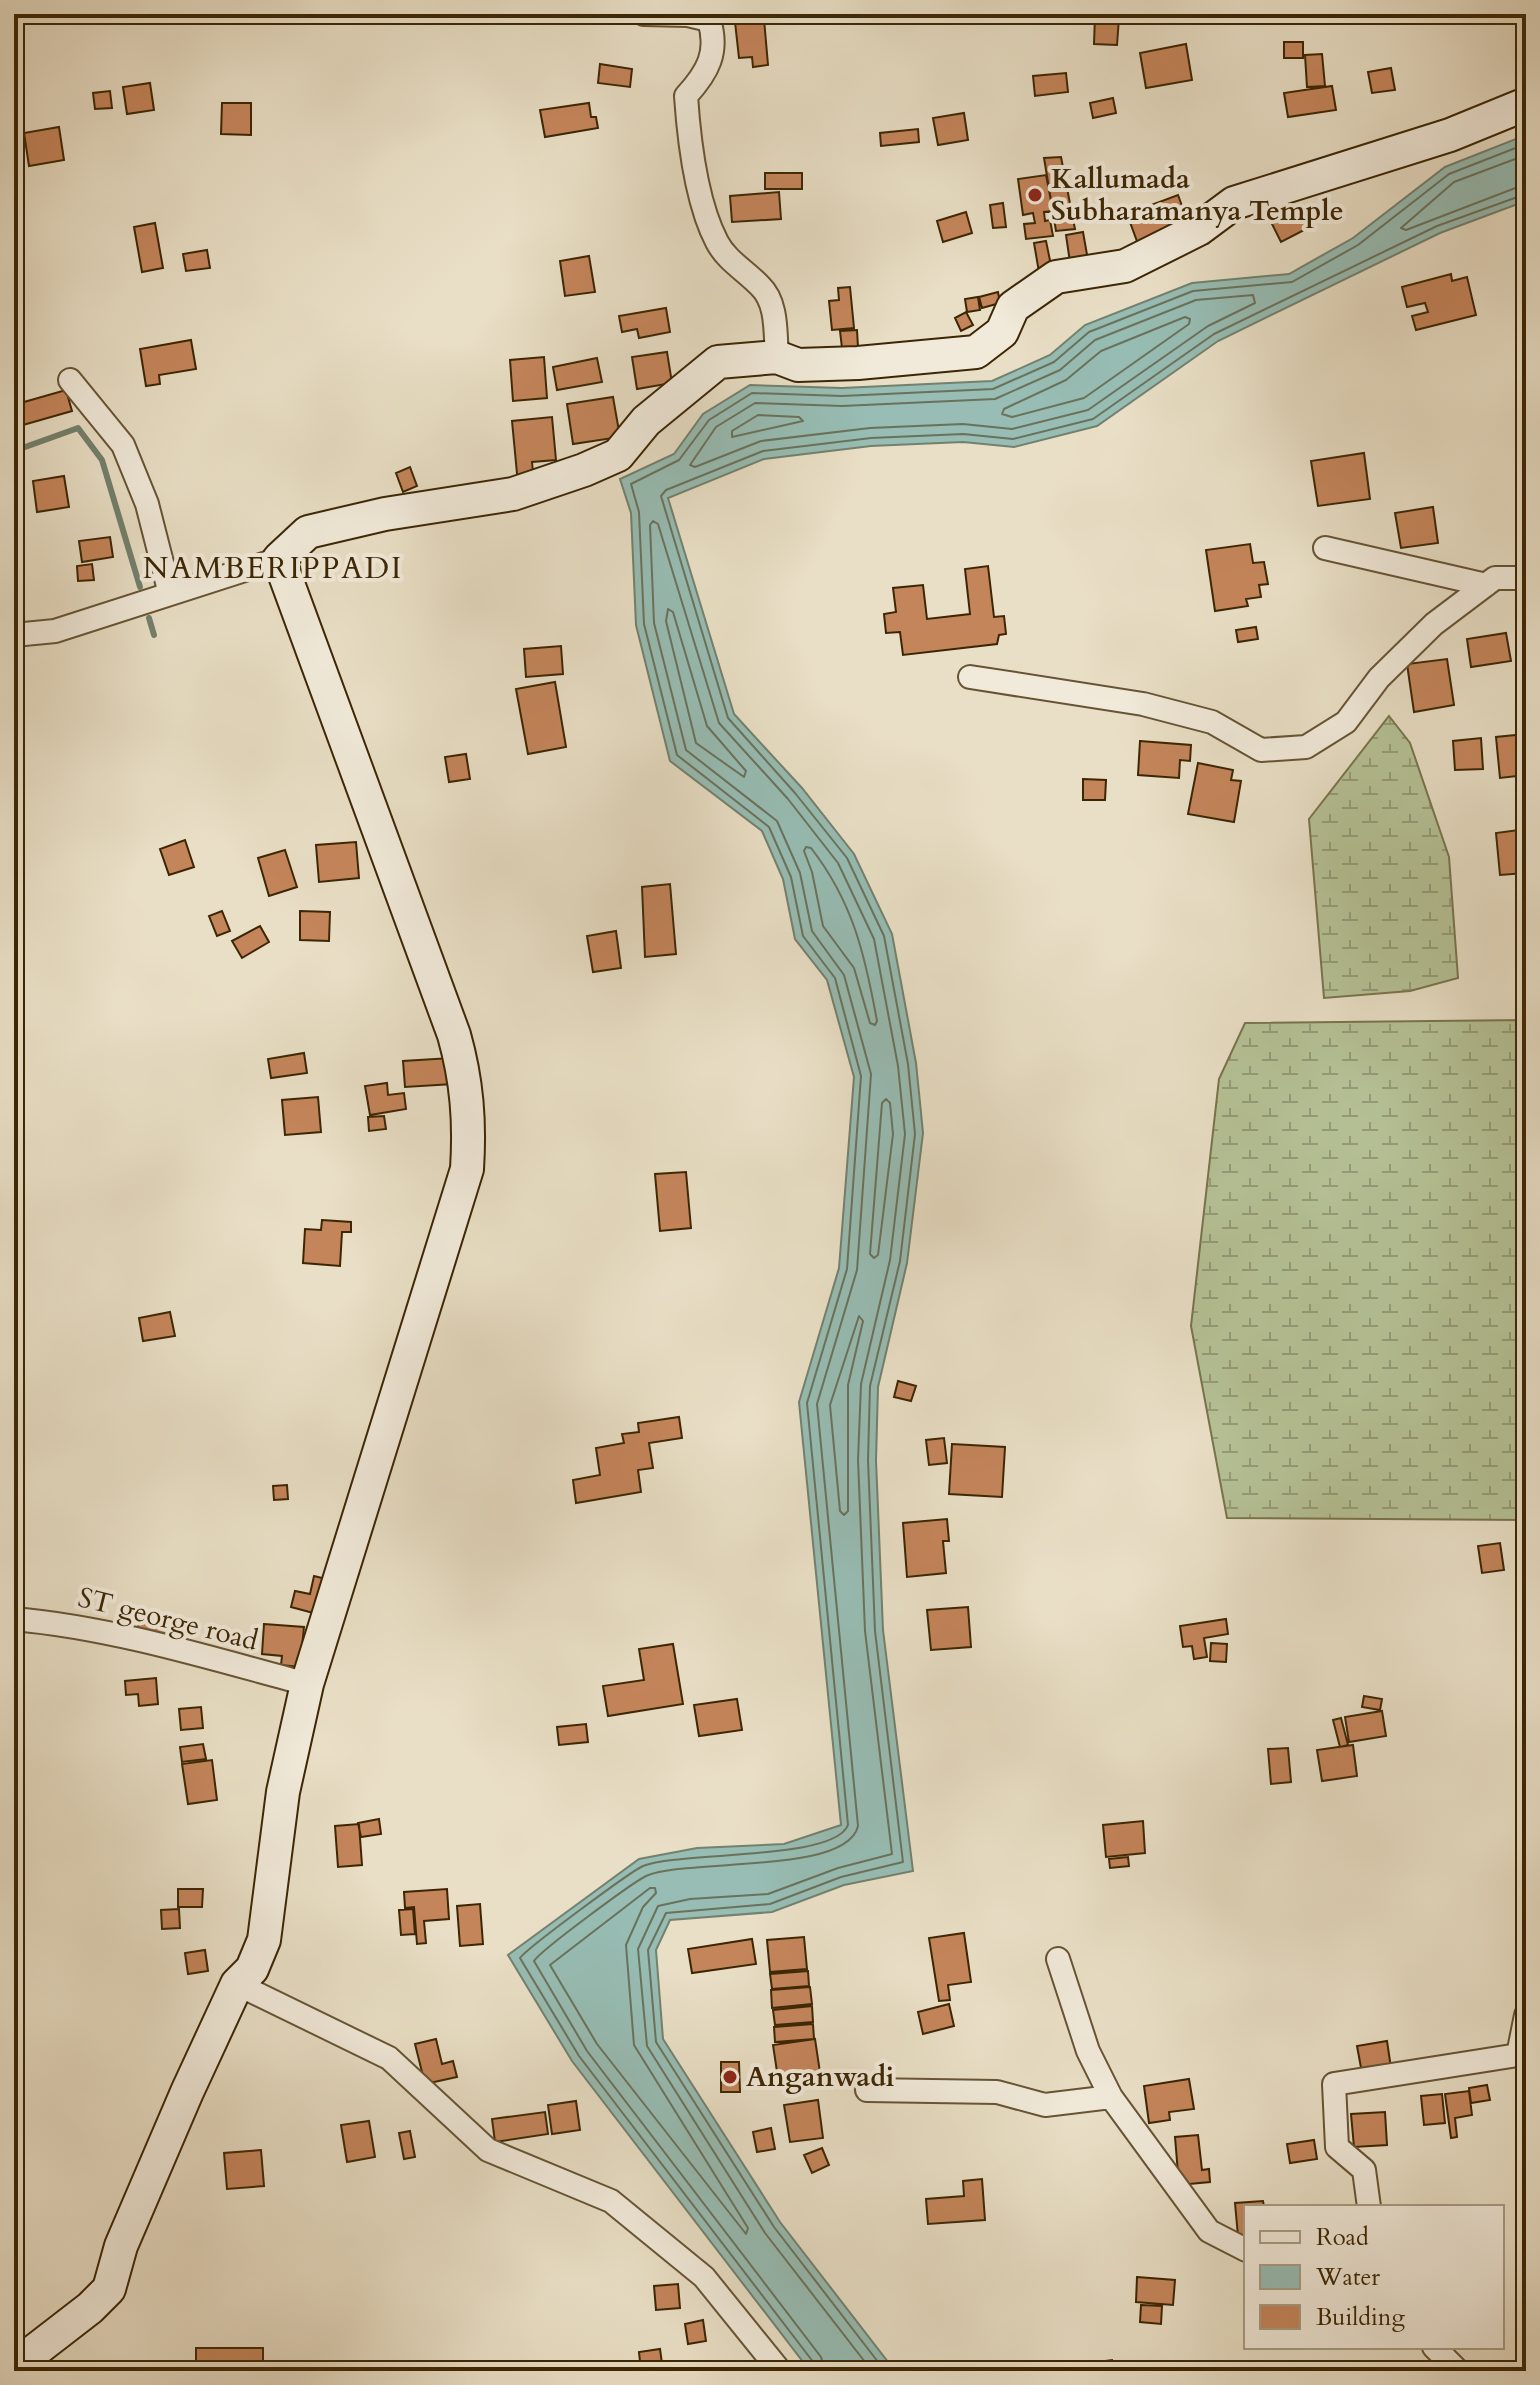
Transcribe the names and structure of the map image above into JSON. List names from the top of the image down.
{
  "streets": {
    "street": ["ST george road"]
  },
  "districts": ["NAMBERIPPADI"],
  "places": ["Kallumada Subharamanya Temple", "Anganwadi"],
  "legend": ["Road", "Water", "Building"]
}
